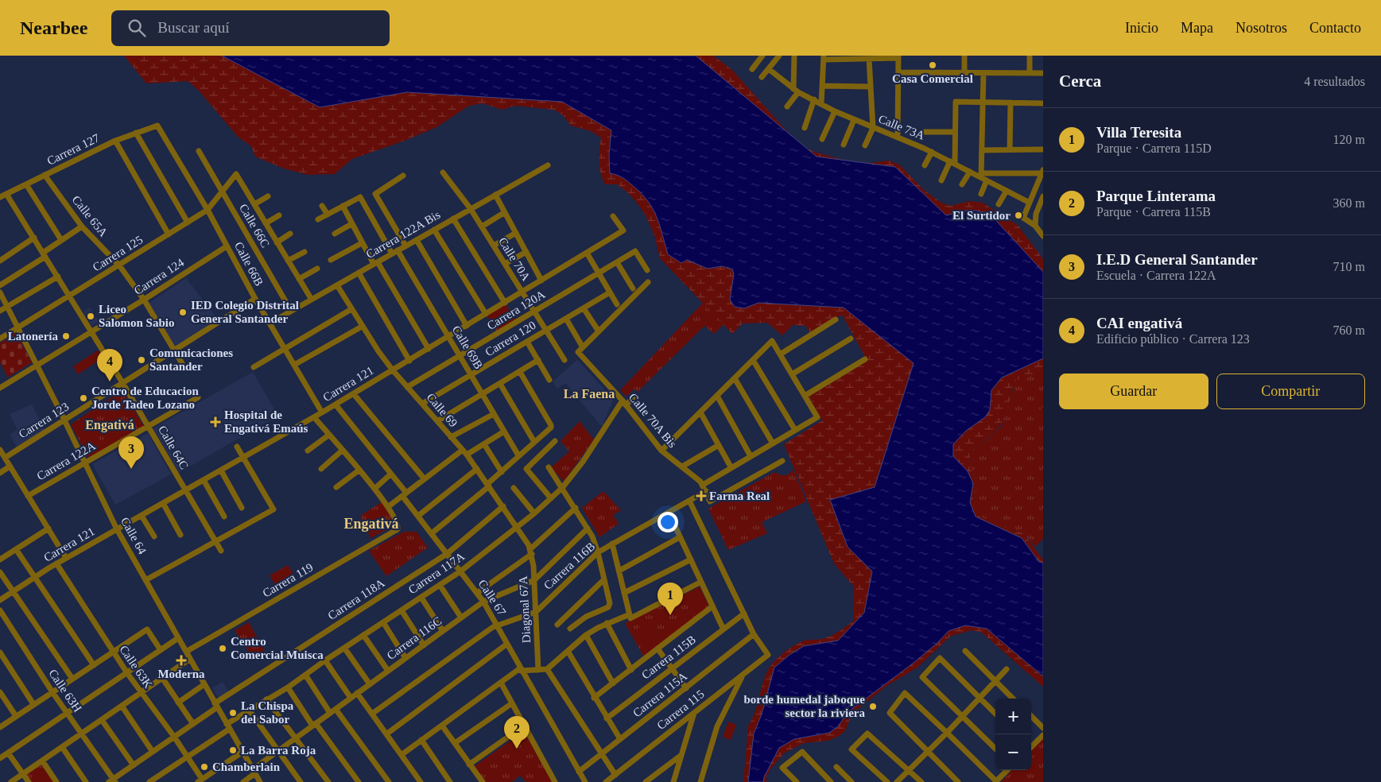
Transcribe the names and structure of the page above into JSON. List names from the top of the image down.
{
  "streets": {
    "street": [
      "Calle 73A",
      "Carrera 127",
      "Calle 65A",
      "Calle 66C",
      "Carrera 122A Bis",
      "Carrera 125",
      "Calle 70A",
      "Calle 66B",
      "Carrera 124",
      "Carrera 120A",
      "Carrera 120",
      "Calle 69B",
      "Carrera 121",
      "Calle 69",
      "Carrera 123",
      "Calle 70A Bis",
      "Calle 64C",
      "Carrera 122A",
      "Calle 64",
      "Carrera 116B",
      "Carrera 117A",
      "Carrera 119",
      "Calle 67",
      "Carrera 118A",
      "Diagonal 67A",
      "Carrera 116C",
      "Carrera 115B",
      "Calle 63K",
      "Calle 63H",
      "Carrera 115A",
      "Carrera 115"
    ]
  },
  "crossings": [
    ["Carrera 127", "Calle 65A"],
    ["Carrera 127", "Calle 66B"],
    ["Carrera 127", "Calle 64C"],
    ["Calle 65A", "Carrera 125"],
    ["Calle 65A", "Carrera 124"],
    ["Calle 65A", "Carrera 123"],
    ["Calle 66C", "Carrera 122A Bis"],
    ["Calle 66C", "Carrera 125"],
    ["Carrera 122A Bis", "Calle 70A"],
    ["Carrera 122A Bis", "Calle 66B"],
    ["Carrera 122A Bis", "Calle 69B"],
    ["Carrera 122A Bis", "Calle 69"],
    ["Carrera 125", "Calle 66B"],
    ["Carrera 125", "Calle 64C"],
    ["Carrera 125", "Calle 64"],
    ["Calle 70A", "Carrera 120A"],
    ["Calle 70A", "Carrera 120"],
    ["Calle 70A", "Carrera 121"],
    ["Calle 66B", "Carrera 124"],
    ["Calle 66B", "Carrera 121"],
    ["Calle 66B", "Carrera 123"],
    ["Carrera 124", "Calle 64C"],
    ["Carrera 124", "Calle 64"],
    ["Carrera 120A", "Calle 69B"],
    ["Carrera 120A", "Calle 69"],
    ["Carrera 120", "Calle 69B"],
    ["Carrera 120", "Calle 69"],
    ["Carrera 120", "Calle 70A Bis"],
    ["Calle 69B", "Carrera 121"],
    ["Carrera 121", "Calle 69"],
    ["Carrera 121", "Calle 64C"],
    ["Carrera 121", "Calle 64"],
    ["Carrera 121", "Calle 67"],
    ["Carrera 121", "Calle 63K"],
    ["Calle 69", "Carrera 117A"],
    ["Calle 69", "Carrera 118A"],
    ["Calle 69", "Diagonal 67A"],
    ["Carrera 123", "Calle 64C"],
    ["Carrera 123", "Calle 64"],
    ["Calle 70A Bis", "Carrera 116B"],
    ["Calle 70A Bis", "Carrera 117A"],
    ["Calle 64C", "Carrera 122A"],
    ["Carrera 122A", "Calle 64"],
    ["Calle 64", "Carrera 117A"],
    ["Calle 64", "Carrera 119"],
    ["Calle 64", "Carrera 118A"],
    ["Calle 64", "Carrera 116C"],
    ["Carrera 116B", "Calle 67"],
    ["Carrera 116B", "Diagonal 67A"],
    ["Carrera 117A", "Calle 67"],
    ["Carrera 117A", "Calle 63K"],
    ["Calle 67", "Carrera 118A"],
    ["Calle 67", "Carrera 116C"],
    ["Calle 67", "Carrera 115A"],
    ["Carrera 118A", "Calle 63K"],
    ["Carrera 118A", "Calle 63H"],
    ["Diagonal 67A", "Carrera 116C"],
    ["Carrera 115A", "Carrera 115"]
  ],
  "districts": ["La Faena", "Engativá", "Engativá"],
  "places": {
    "other": [
      "Casa Comercial",
      "El Surtidor",
      "IED Colegio Distrital General Santander",
      "Liceo Salomon Sabio",
      "Latonería",
      "Comunicaciones Santander",
      "Centro de Educacion Jorde Tadeo Lozano",
      "Centro Comercial Muisca",
      "borde humedal jaboque sector la riviera",
      "La Chispa del Sabor",
      "La Barra Roja",
      "Chamberlain"
    ],
    "health": ["Hospital de Engativá Emaús", "Farma Real", "Moderna"]
  },
  "page": {
    "header": "Nearbee",
    "search": "Buscar aquí",
    "nav": [
      "Inicio",
      "Mapa",
      "Nosotros",
      "Contacto"
    ],
    "heading": ["Cerca", "4 resultados"],
    "list": [
      {
        "mark": "1",
        "name": "Villa Teresita",
        "note": "Parque · Carrera 115D",
        "value": "120 m"
      },
      {
        "mark": "2",
        "name": "Parque Linterama",
        "note": "Parque · Carrera 115B",
        "value": "360 m"
      },
      {
        "mark": "3",
        "name": "I.E.D General Santander",
        "note": "Escuela · Carrera 122A",
        "value": "710 m"
      },
      {
        "mark": "4",
        "name": "CAI engativá",
        "note": "Edificio público · Carrera 123",
        "value": "760 m"
      }
    ],
    "pins": [
      "4",
      "3",
      "1",
      "2"
    ],
    "buttons": ["Guardar", "Compartir"],
    "map_buttons": ["+", "−"]
  }
}
